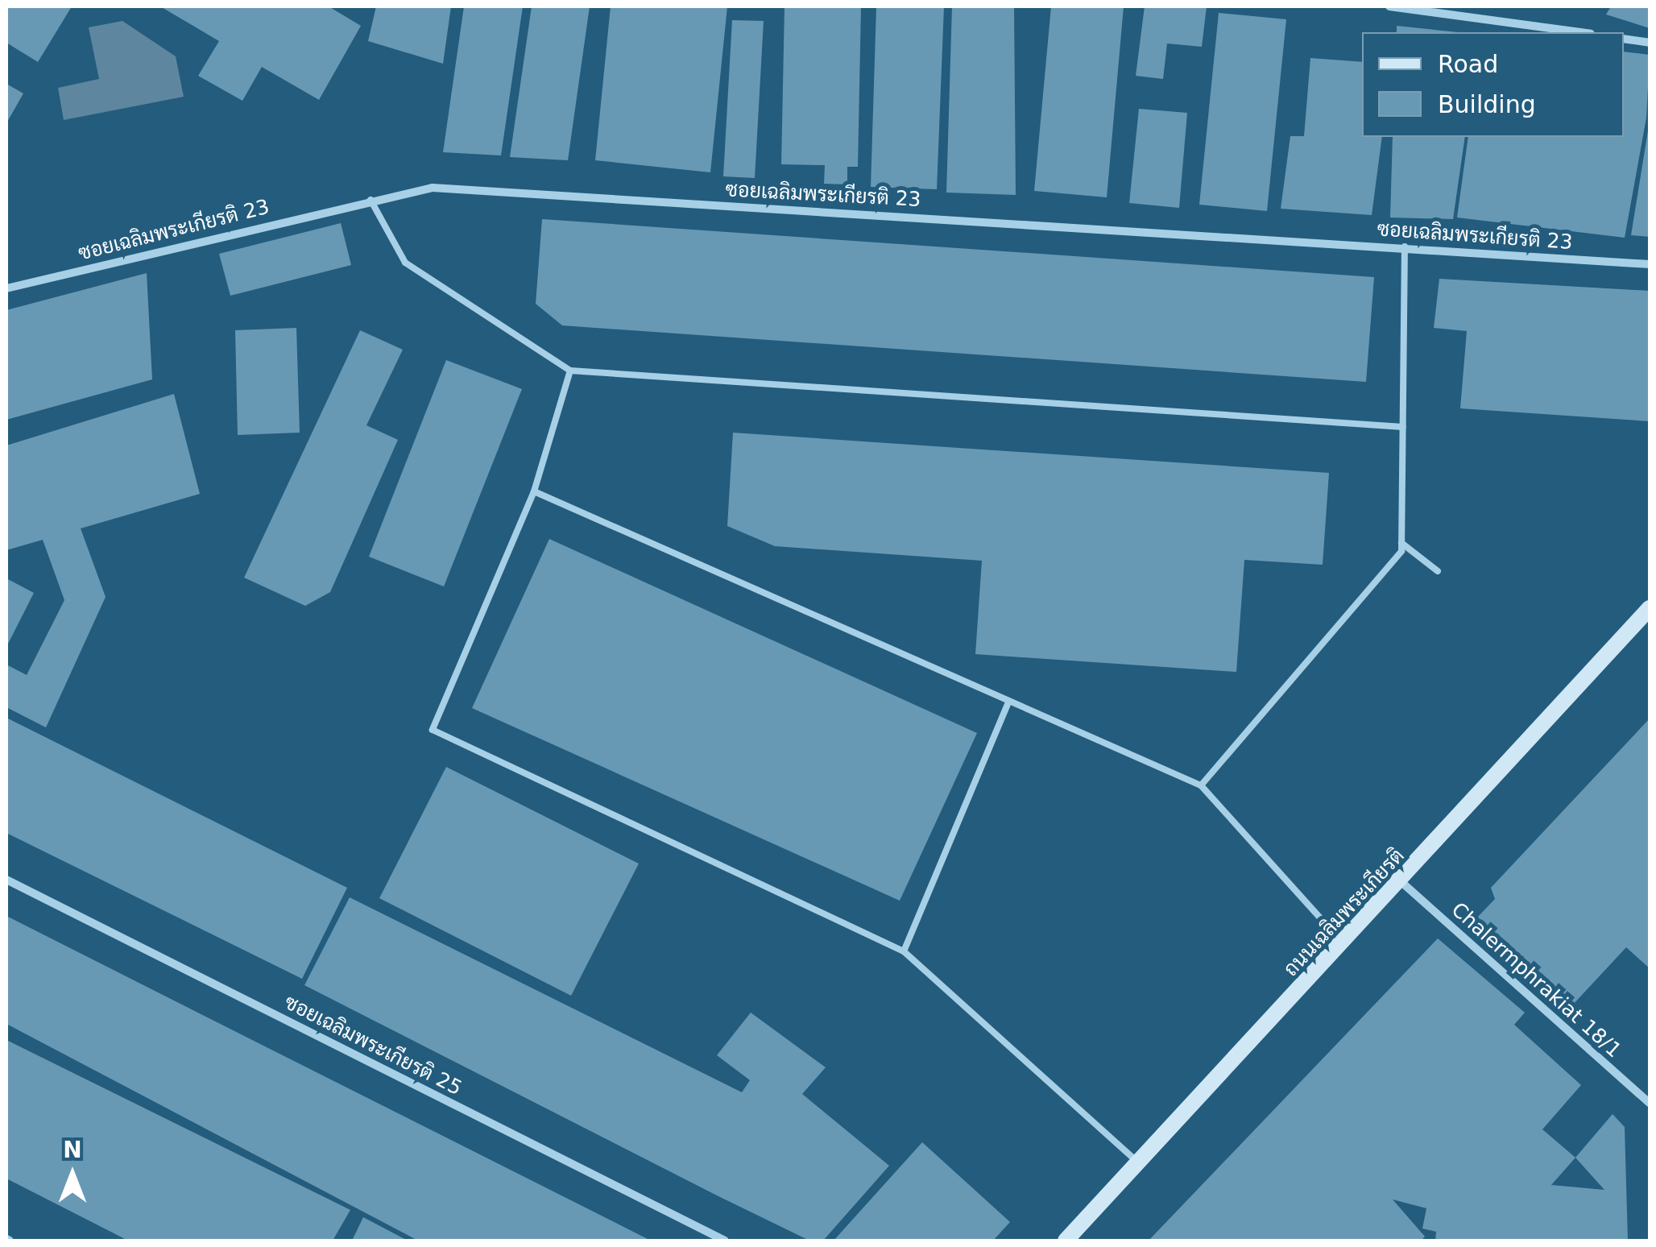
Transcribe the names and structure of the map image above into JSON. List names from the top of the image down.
{
  "streets": {
    "main road": ["ถนนเฉลิมพระเกียรติ"],
    "street": ["ซอยเฉลิมพระเกียรติ 23", "Chalermphrakiat 18/1", "ซอยเฉลิมพระเกียรติ 25"]
  },
  "crossings": [
    ["ถนนเฉลิมพระเกียรติ", "Chalermphrakiat 18/1"]
  ],
  "legend": ["Road", "Building"],
  "north": "top"
}
